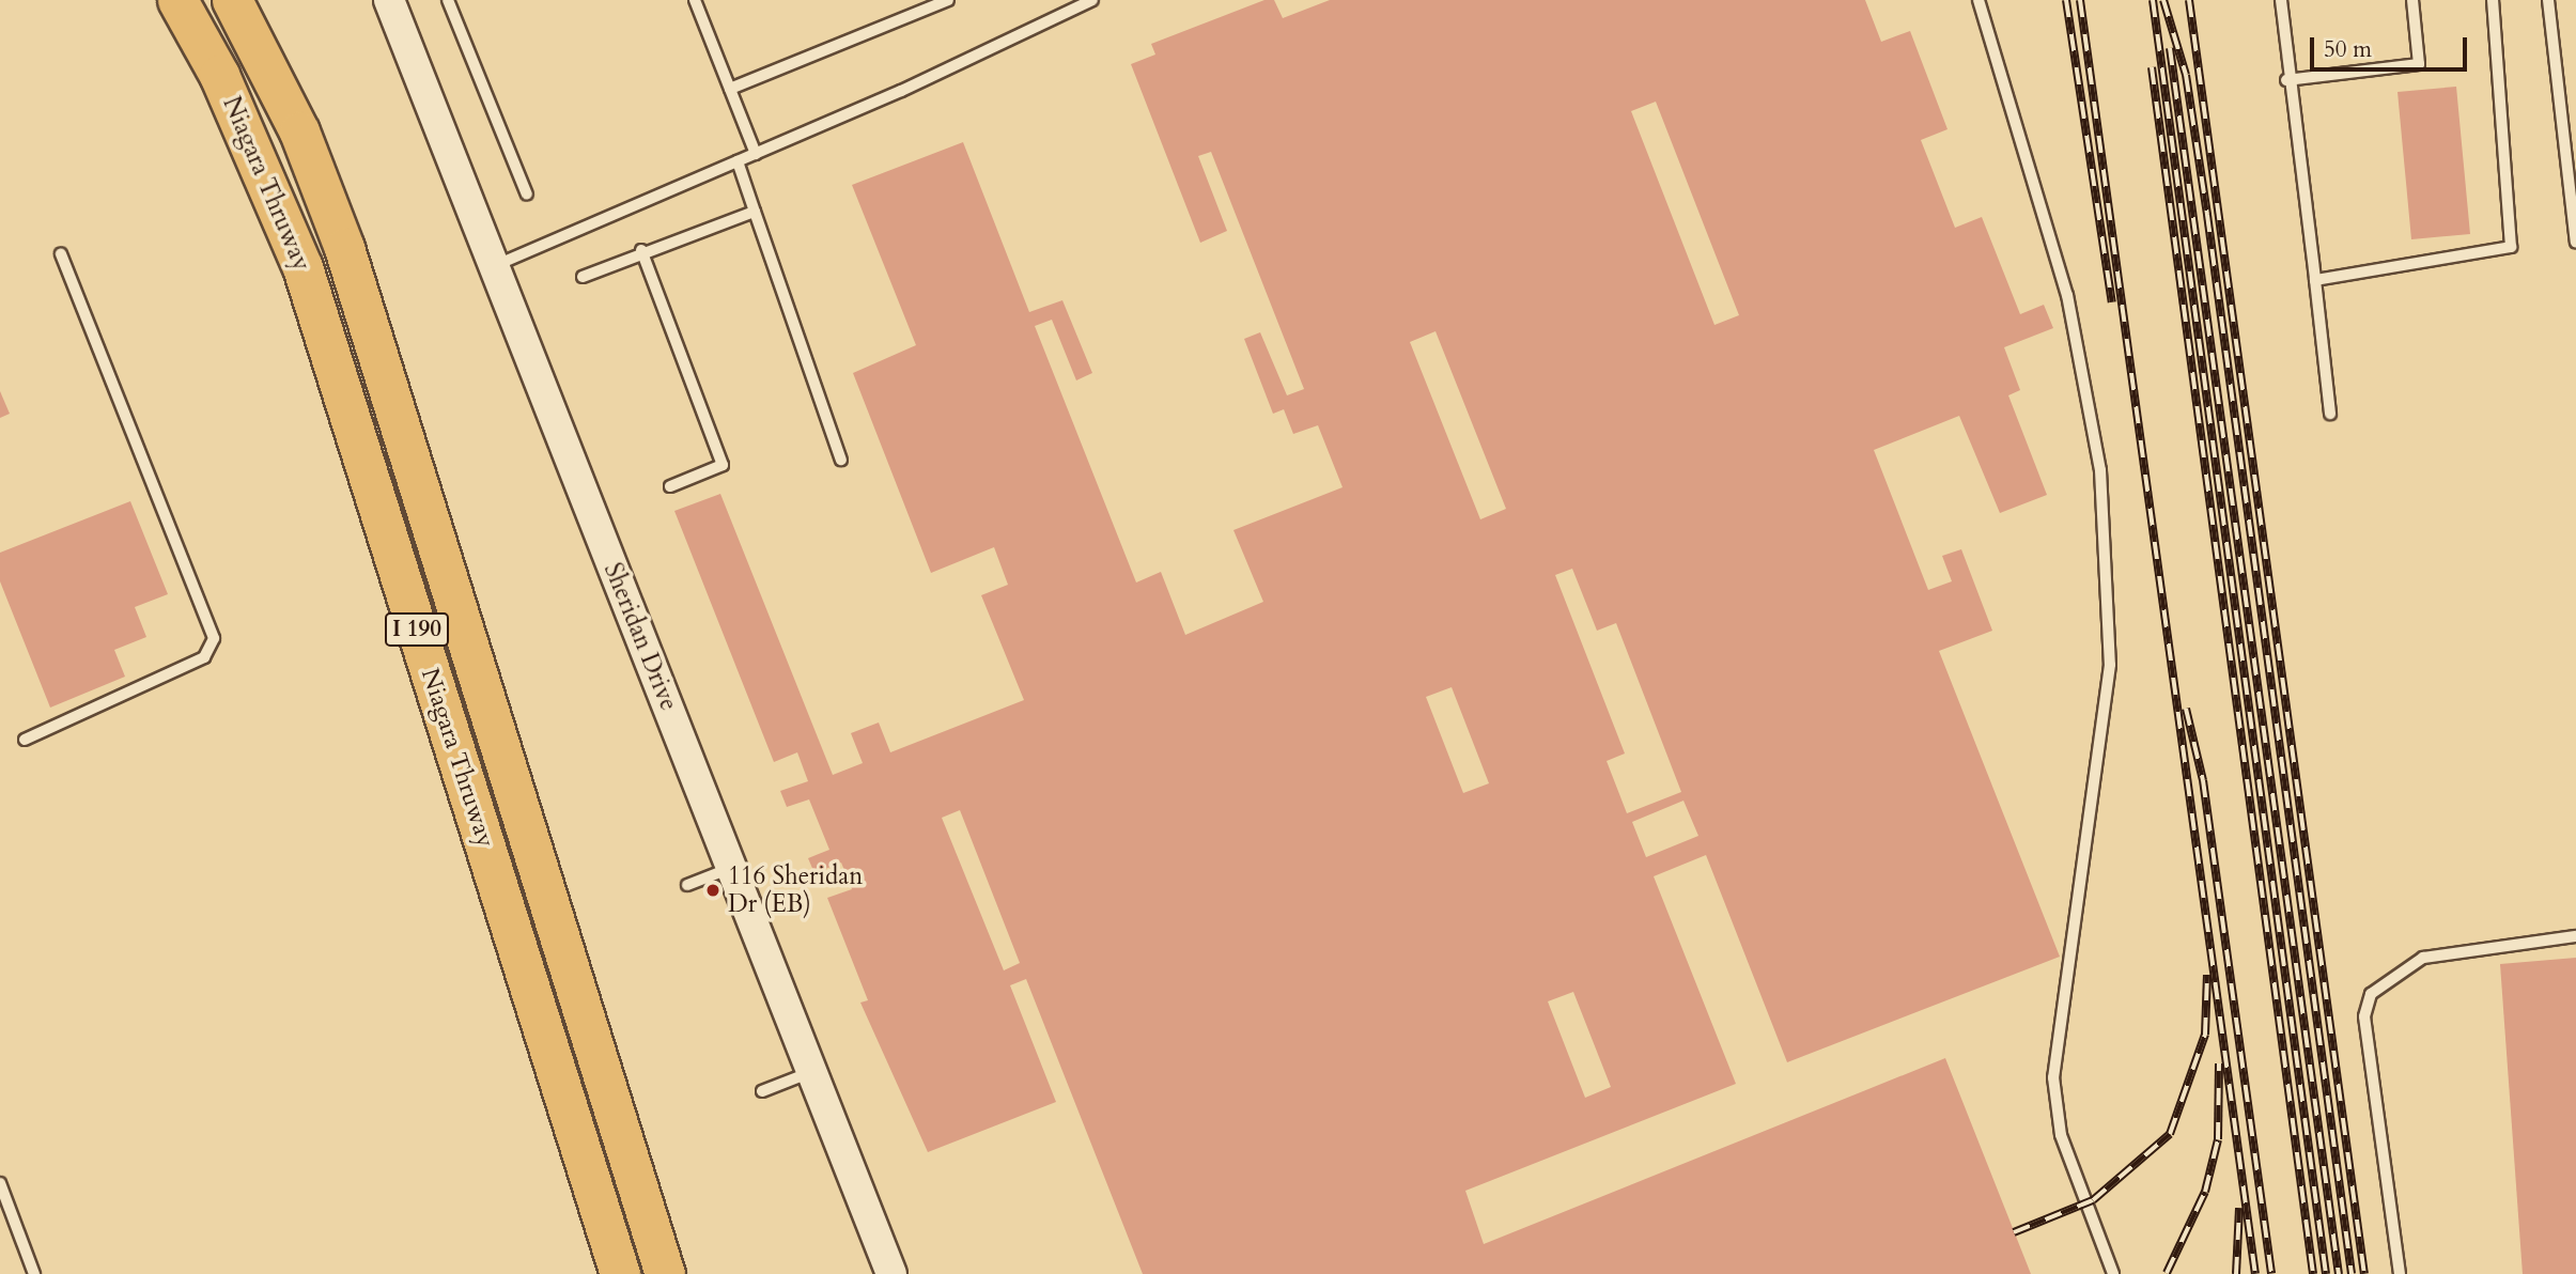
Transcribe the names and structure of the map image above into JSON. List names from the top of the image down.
{
  "streets": {
    "highway": ["Niagara Thruway", "I 190"],
    "main road": ["Sheridan Drive"]
  },
  "places": ["116 Sheridan Dr (EB)"],
  "scale_bar": "50 m"
}
